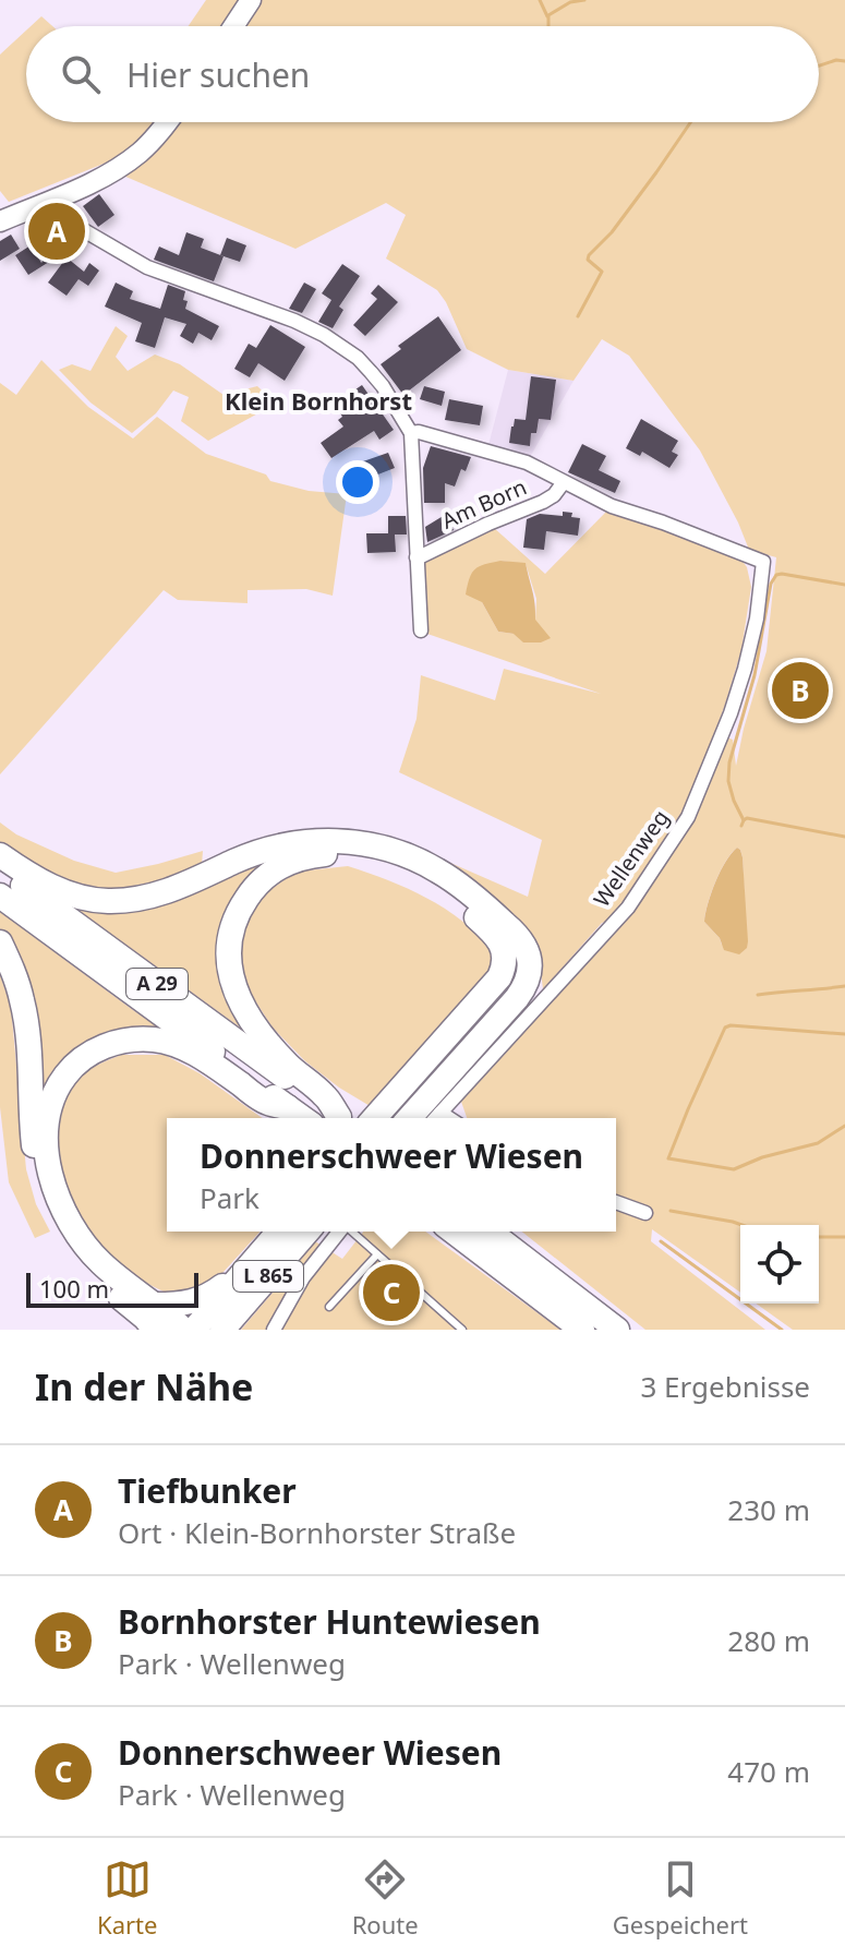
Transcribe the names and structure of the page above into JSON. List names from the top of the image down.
{
  "streets": {
    "highway": ["A 29", "L 865"],
    "street": ["Am Born", "Wellenweg"]
  },
  "crossings": [
    ["Am Born", "Wellenweg"]
  ],
  "districts": ["Klein Bornhorst"],
  "scale_bar": "100 m",
  "page": {
    "search": "Hier suchen",
    "pins": ["A", "B", "C"],
    "popup": ["Donnerschweer Wiesen", "Park"],
    "scale": "100 m",
    "heading": ["In der Nähe", "3 Ergebnisse"],
    "list": [
      {
        "mark": "A",
        "name": "Tiefbunker",
        "note": "Ort · Klein-Bornhorster Straße",
        "value": "230 m"
      },
      {
        "mark": "B",
        "name": "Bornhorster Huntewiesen",
        "note": "Park · Wellenweg",
        "value": "280 m"
      },
      {
        "mark": "C",
        "name": "Donnerschweer Wiesen",
        "note": "Park · Wellenweg",
        "value": "470 m"
      }
    ],
    "nav": ["Karte", "Route", "Gespeichert"]
  }
}
